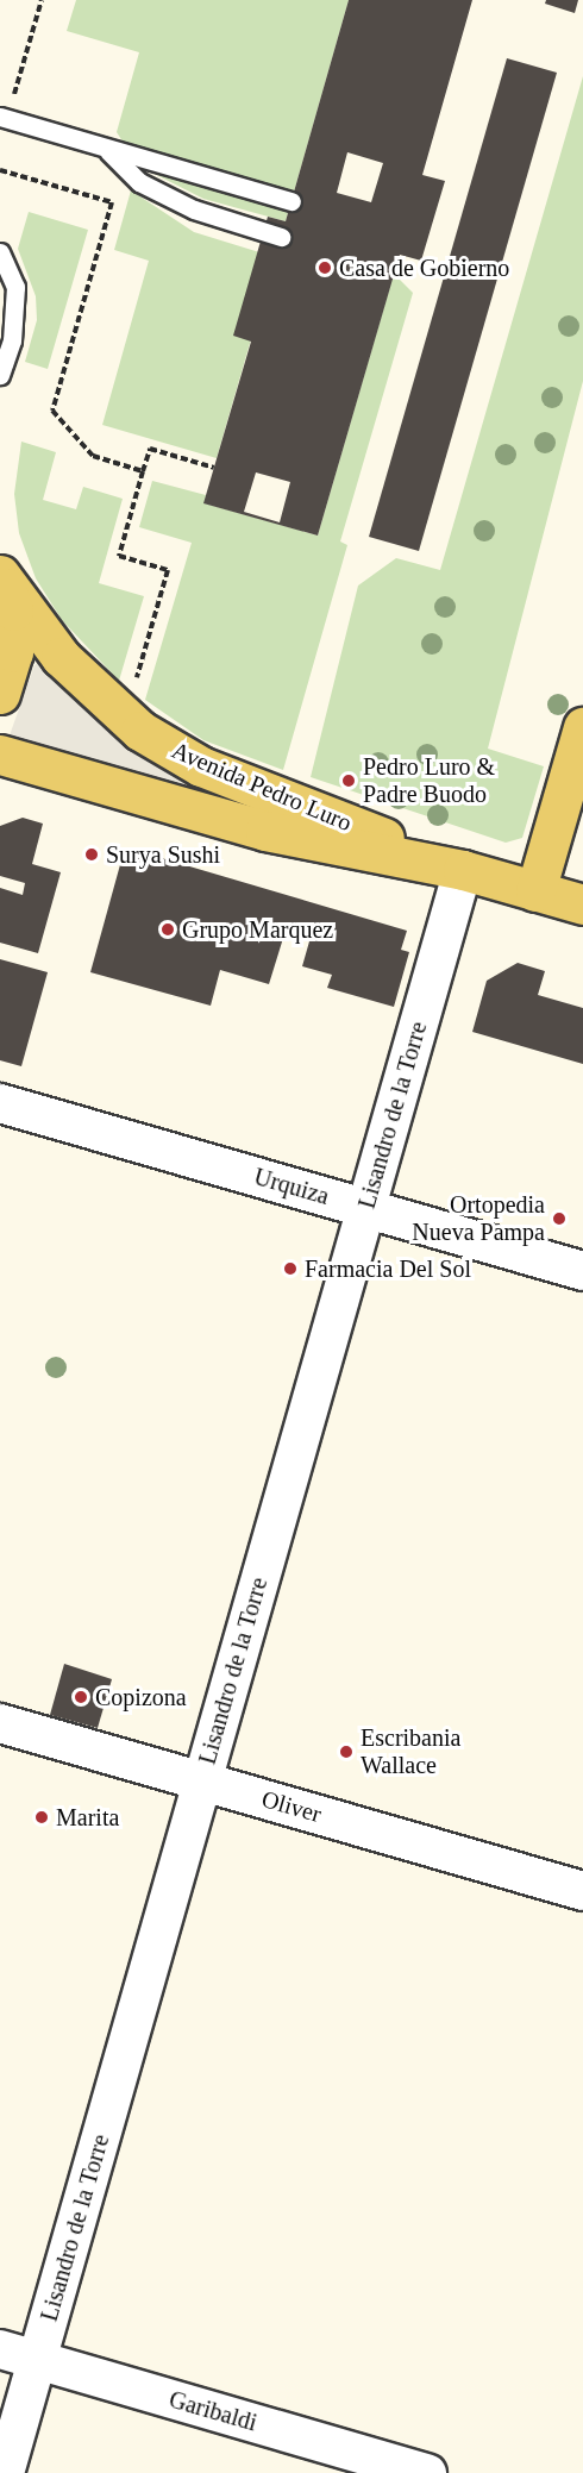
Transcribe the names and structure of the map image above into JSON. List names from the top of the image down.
{
  "streets": {
    "main road": ["Avenida Pedro Luro"],
    "street": [
      "Lisandro de la Torre",
      "Urquiza",
      "Oliver",
      "Garibaldi"
    ]
  },
  "crossings": [
    ["Avenida Pedro Luro", "Lisandro de la Torre"],
    ["Lisandro de la Torre", "Urquiza"],
    ["Lisandro de la Torre", "Oliver"],
    ["Lisandro de la Torre", "Garibaldi"]
  ],
  "places": [
    "Casa de Gobierno",
    "Pedro Luro & Padre Buodo",
    "Surya Sushi",
    "Grupo Marquez",
    "Ortopedia Nueva Pampa",
    "Farmacia Del Sol",
    "Copizona",
    "Escribania Wallace",
    "Marita"
  ]
}
